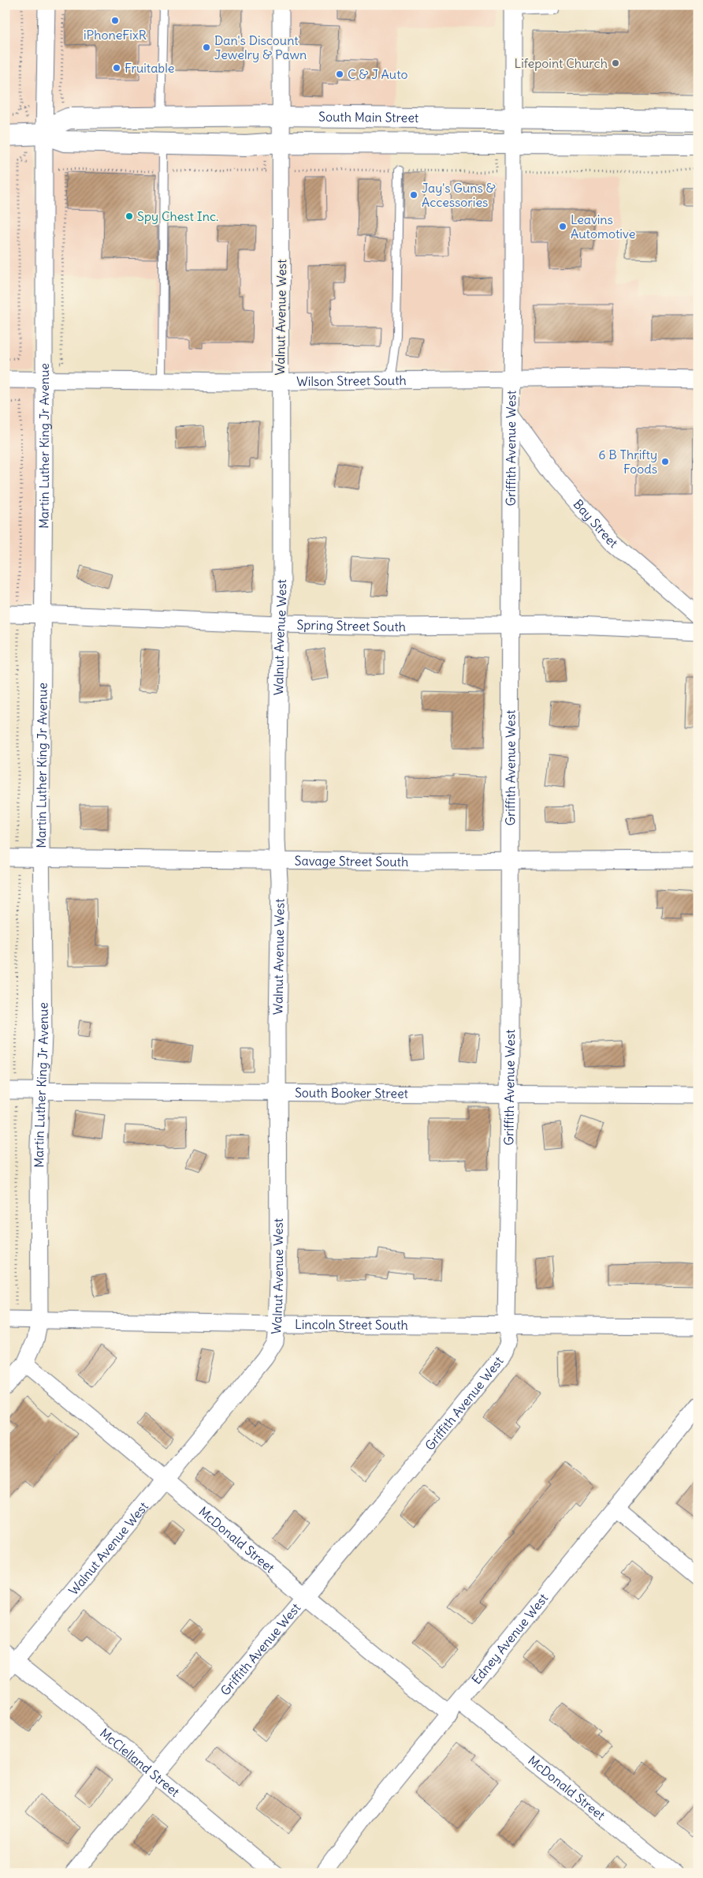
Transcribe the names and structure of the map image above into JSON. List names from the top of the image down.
{
  "streets": {
    "street": [
      "South Main Street",
      "Walnut Avenue West",
      "Wilson Street South",
      "Martin Luther King Jr Avenue",
      "Griffith Avenue West",
      "Bay Street",
      "Spring Street South",
      "Savage Street South",
      "South Booker Street",
      "Lincoln Street South",
      "McDonald Street",
      "Edney Avenue West",
      "McClelland Street"
    ]
  },
  "crossings": [
    ["South Main Street", "Walnut Avenue West"],
    ["South Main Street", "Martin Luther King Jr Avenue"],
    ["South Main Street", "Griffith Avenue West"],
    ["Walnut Avenue West", "Wilson Street South"],
    ["Walnut Avenue West", "Spring Street South"],
    ["Walnut Avenue West", "Savage Street South"],
    ["Walnut Avenue West", "South Booker Street"],
    ["Walnut Avenue West", "Lincoln Street South"],
    ["Walnut Avenue West", "McDonald Street"],
    ["Walnut Avenue West", "McClelland Street"],
    ["Wilson Street South", "Martin Luther King Jr Avenue"],
    ["Wilson Street South", "Griffith Avenue West"],
    ["Martin Luther King Jr Avenue", "Spring Street South"],
    ["Martin Luther King Jr Avenue", "Savage Street South"],
    ["Martin Luther King Jr Avenue", "South Booker Street"],
    ["Martin Luther King Jr Avenue", "Lincoln Street South"],
    ["Martin Luther King Jr Avenue", "McDonald Street"],
    ["Griffith Avenue West", "Bay Street"],
    ["Griffith Avenue West", "Spring Street South"],
    ["Griffith Avenue West", "Savage Street South"],
    ["Griffith Avenue West", "South Booker Street"],
    ["Griffith Avenue West", "Lincoln Street South"],
    ["Griffith Avenue West", "McDonald Street"],
    ["Griffith Avenue West", "McClelland Street"],
    ["McDonald Street", "Edney Avenue West"]
  ],
  "places": [
    "iPhoneFixR",
    "Dan's Discount Jewelry & Pawn",
    "Lifepoint Church",
    "Fruitable",
    "C & J Auto",
    "Jay's Guns & Accessories",
    "Spy Chest Inc.",
    "Leavins Automotive",
    "6 B Thrifty Foods"
  ]
}
